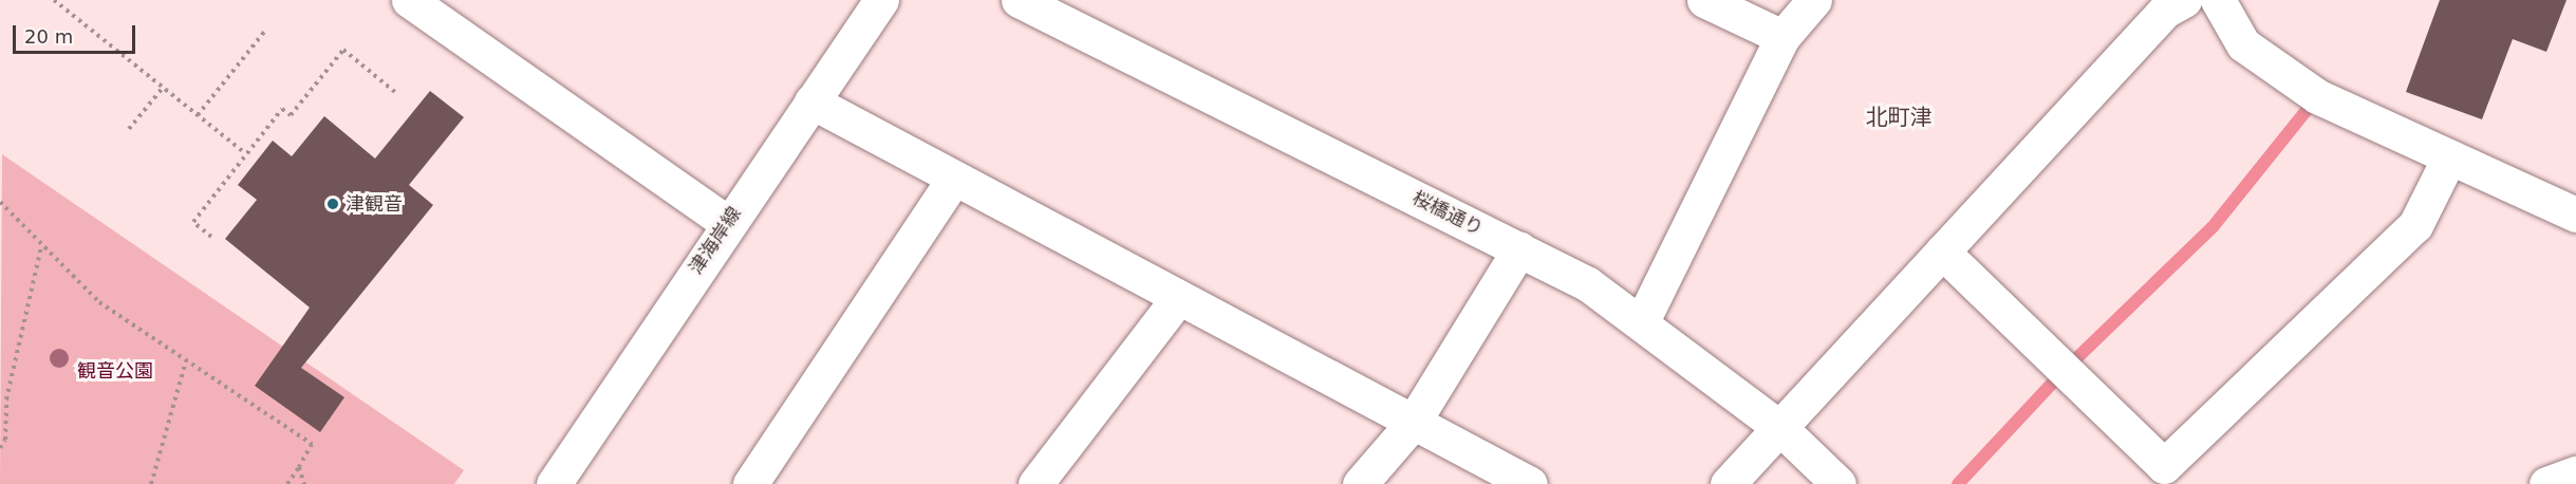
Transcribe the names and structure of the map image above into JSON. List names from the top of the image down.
{
  "streets": {
    "street": ["桜橋通り", "津海岸線"]
  },
  "districts": ["北町津"],
  "parks": ["観音公園"],
  "places": ["津観音"],
  "scale_bar": "20 m"
}
